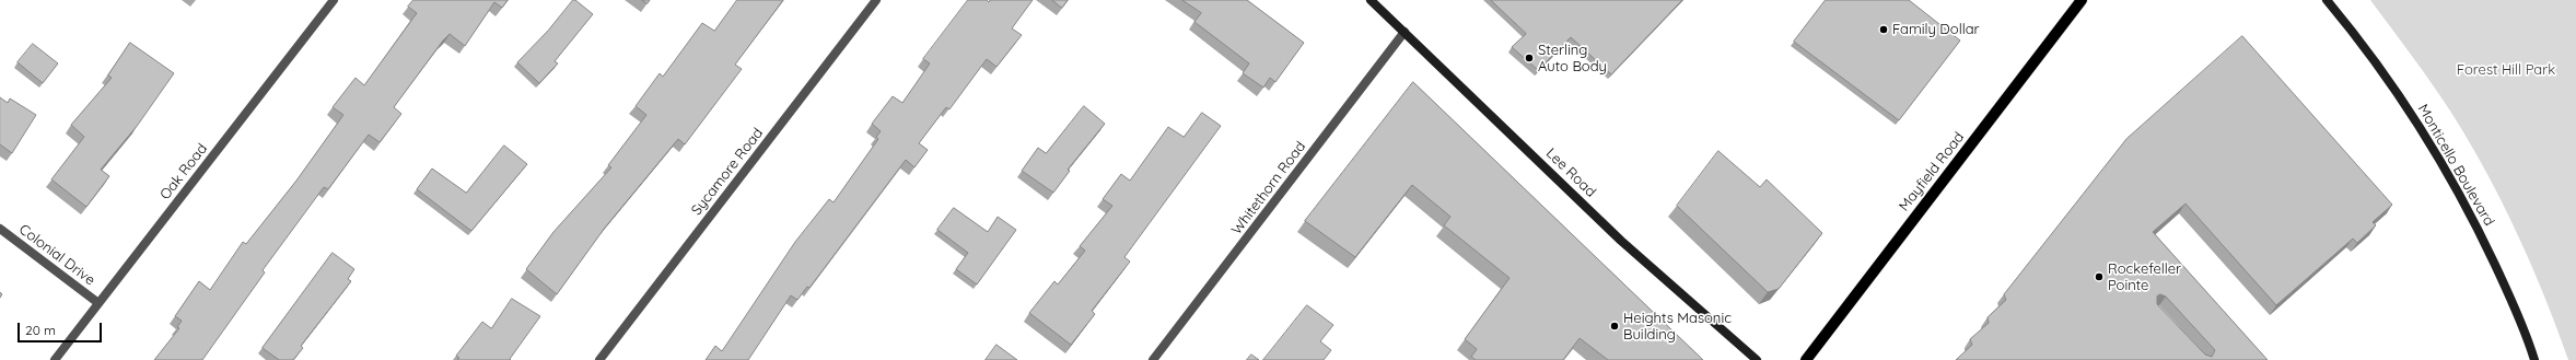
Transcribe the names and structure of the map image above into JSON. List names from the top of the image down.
{
  "streets": {
    "main road": ["Monticello Boulevard", "Mayfield Road", "Lee Road"],
    "street": [
      "Oak Road",
      "Sycamore Road",
      "Whitethorn Road",
      "Colonial Drive"
    ]
  },
  "crossings": [
    ["Oak Road", "Colonial Drive"],
    ["Lee Road", "Whitethorn Road"]
  ],
  "parks": ["Forest Hill Park"],
  "places": [
    "Family Dollar",
    "Sterling Auto Body",
    "Rockefeller Pointe",
    "Heights Masonic Building"
  ],
  "scale_bar": "20 m"
}
